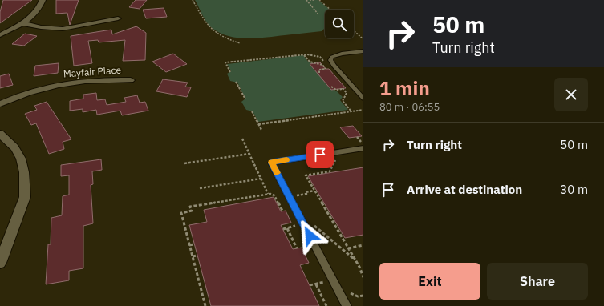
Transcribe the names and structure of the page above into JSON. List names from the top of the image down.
{
  "streets": {
    "street": ["Mayfair Place"]
  },
  "page": {
    "turn": ["50 m", "Turn right"],
    "heading": ["1 min", "80 m · 06:55"],
    "list": [
      {
        "name": "Turn right",
        "value": "50 m"
      },
      {
        "name": "Arrive at destination",
        "value": "30 m"
      }
    ],
    "buttons": ["Exit", "Share"]
  }
}
